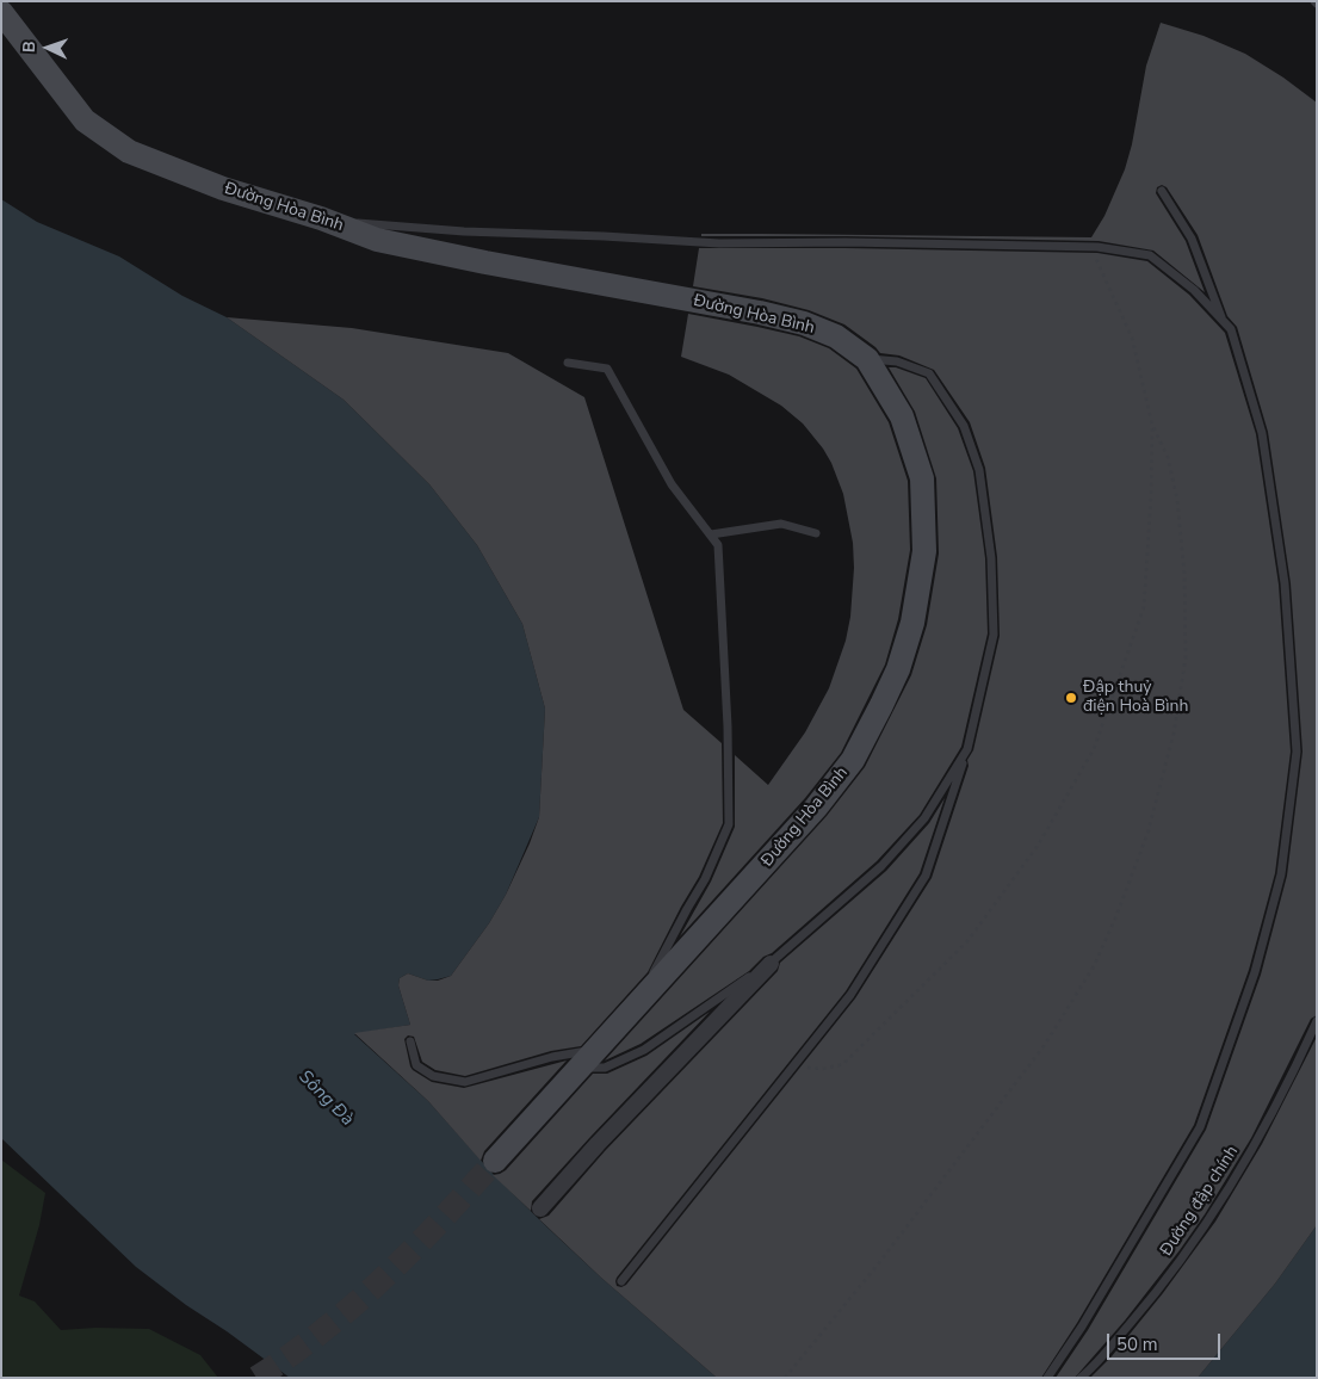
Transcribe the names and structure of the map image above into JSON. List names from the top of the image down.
{
  "streets": {
    "main road": ["Đường Hòa Bình"],
    "lane": ["Đường đập chính"]
  },
  "water": ["Sông Đà"],
  "places": ["Đập thuỷ điện Hoà Bình"],
  "scale_bar": "50 m",
  "north": "left"
}
